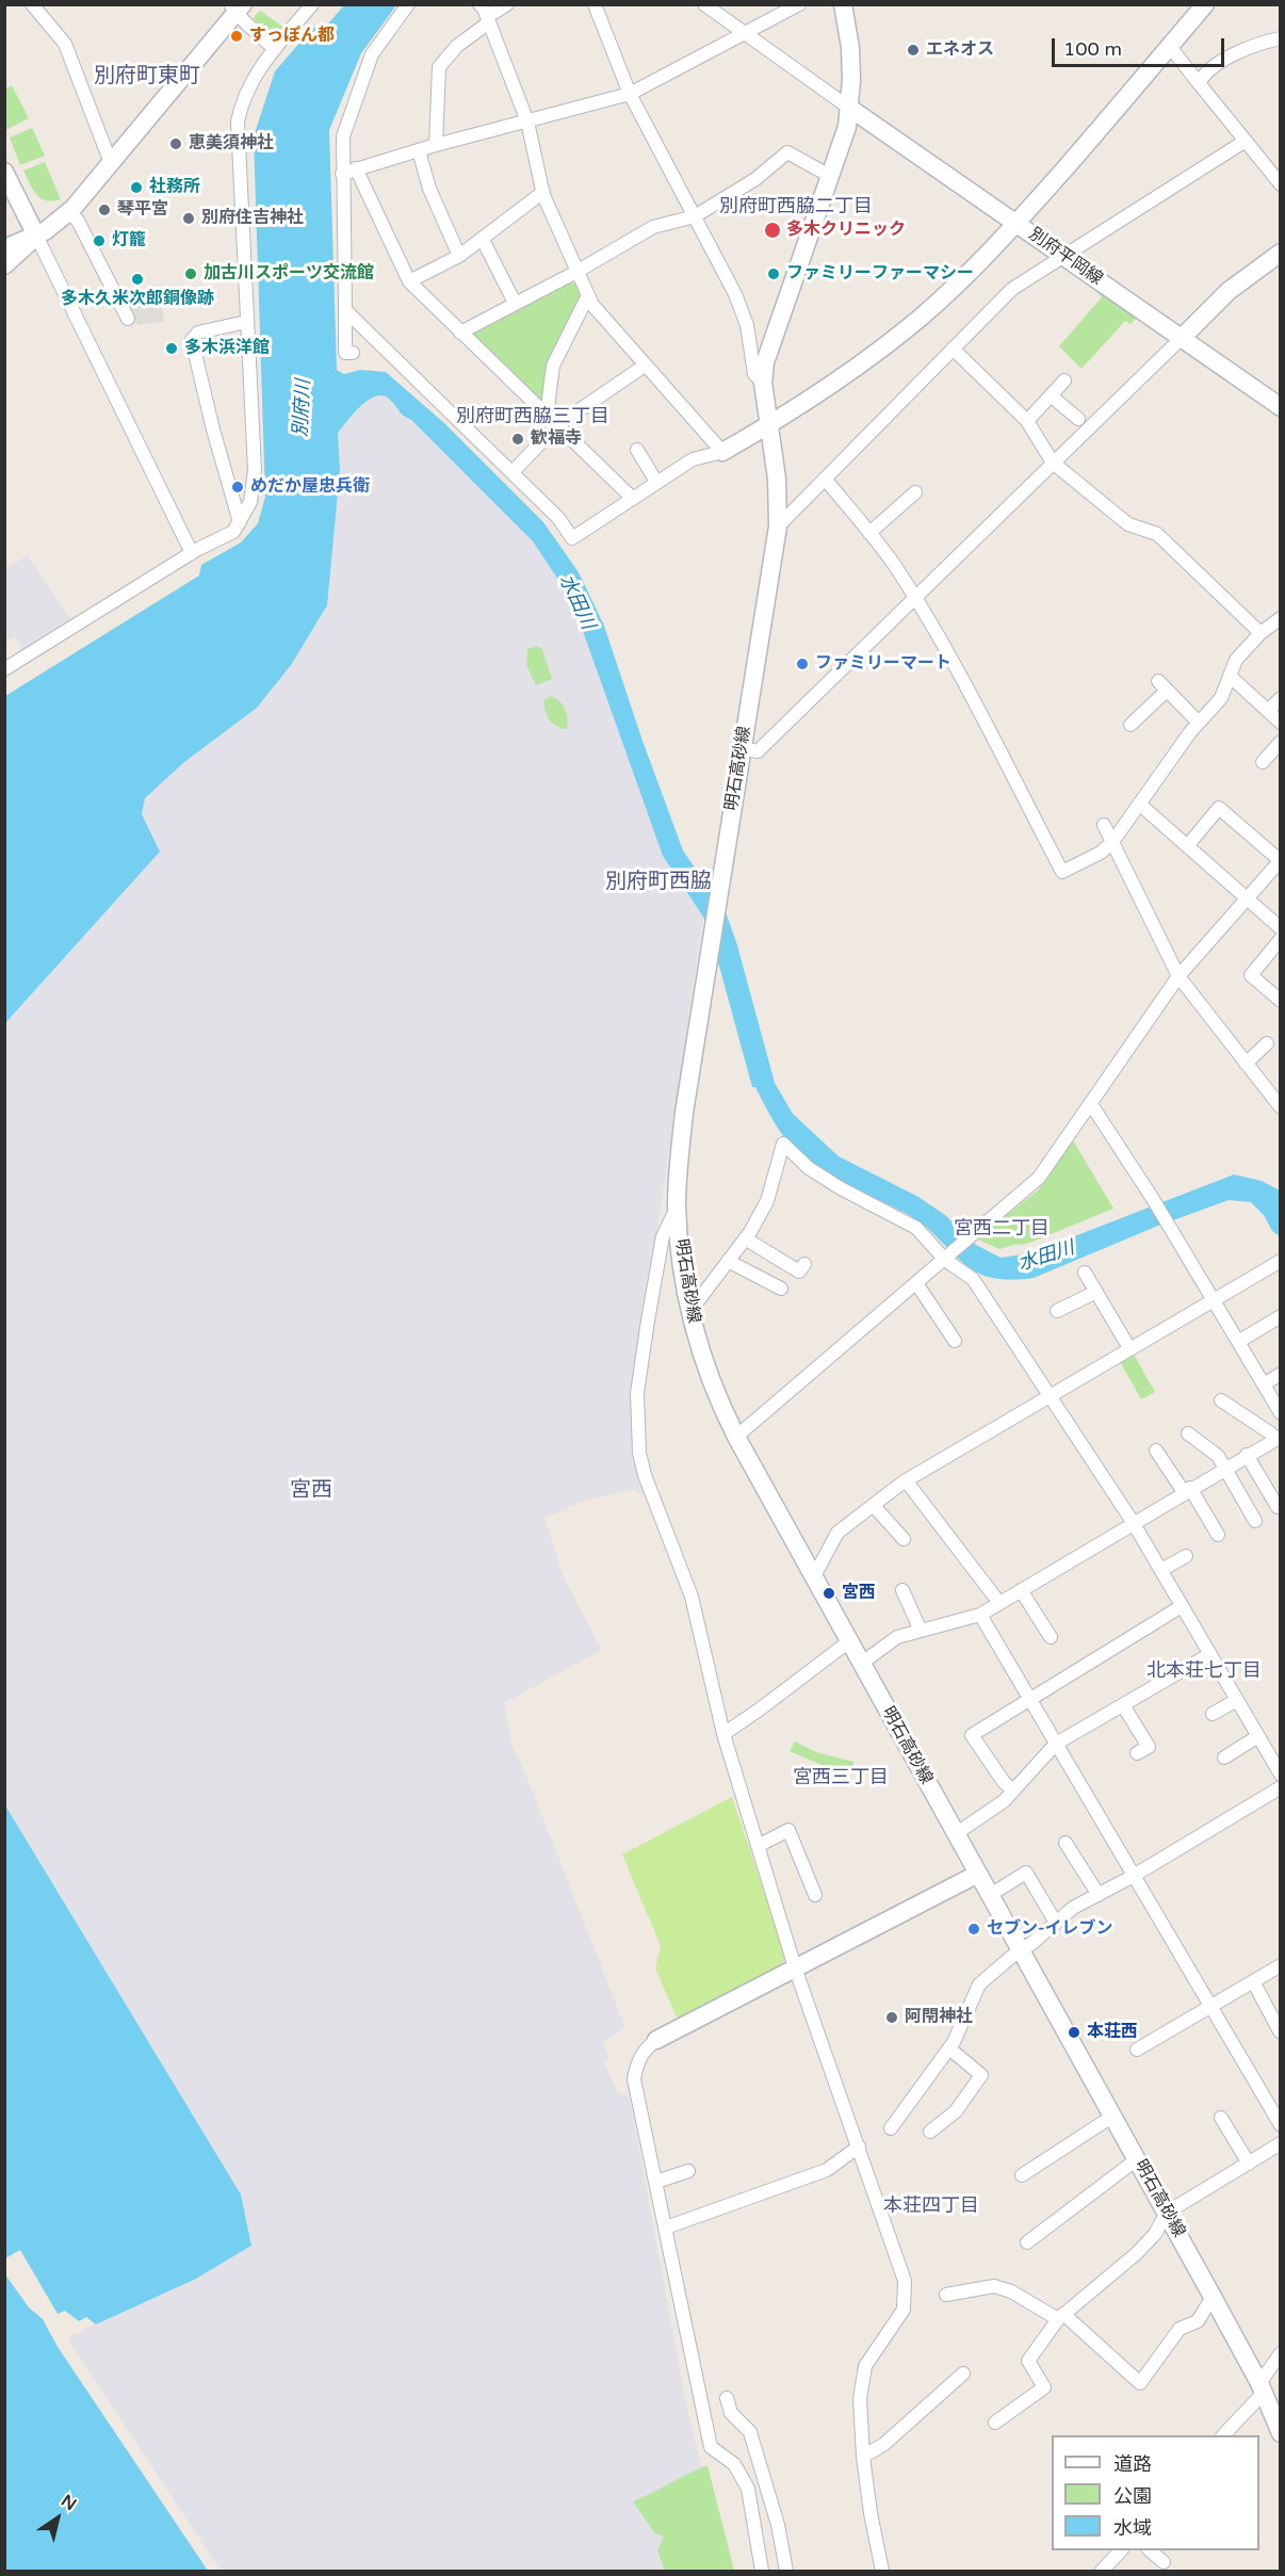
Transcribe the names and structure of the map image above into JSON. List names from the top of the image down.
{
  "streets": {
    "main road": ["別府平岡線", "明石高砂線"]
  },
  "crossings": [
    ["別府平岡線", "明石高砂線"]
  ],
  "districts": [
    "別府町東町",
    "別府町西脇二丁目",
    "別府町西脇三丁目",
    "別府町西脇",
    "宮西二丁目",
    "宮西",
    "北本荘七丁目",
    "宮西三丁目",
    "本荘四丁目"
  ],
  "water": ["別府川", "水田川"],
  "places": [
    "すっぽん都",
    "エネオス",
    "恵美須神社",
    "社務所",
    "琴平宮",
    "別府住吉神社",
    "多木クリニック",
    "灯籠",
    "加古川スポーツ交流館",
    "ファミリーファーマシー",
    "多木久米次郎銅像跡",
    "多木浜洋館",
    "歓福寺",
    "めだか屋忠兵衛",
    "ファミリーマート",
    "宮西",
    "セブン-イレブン",
    "阿閇神社",
    "本荘西"
  ],
  "legend": ["道路", "公園", "水域"],
  "scale_bar": "100 m",
  "north": "top right"
}
